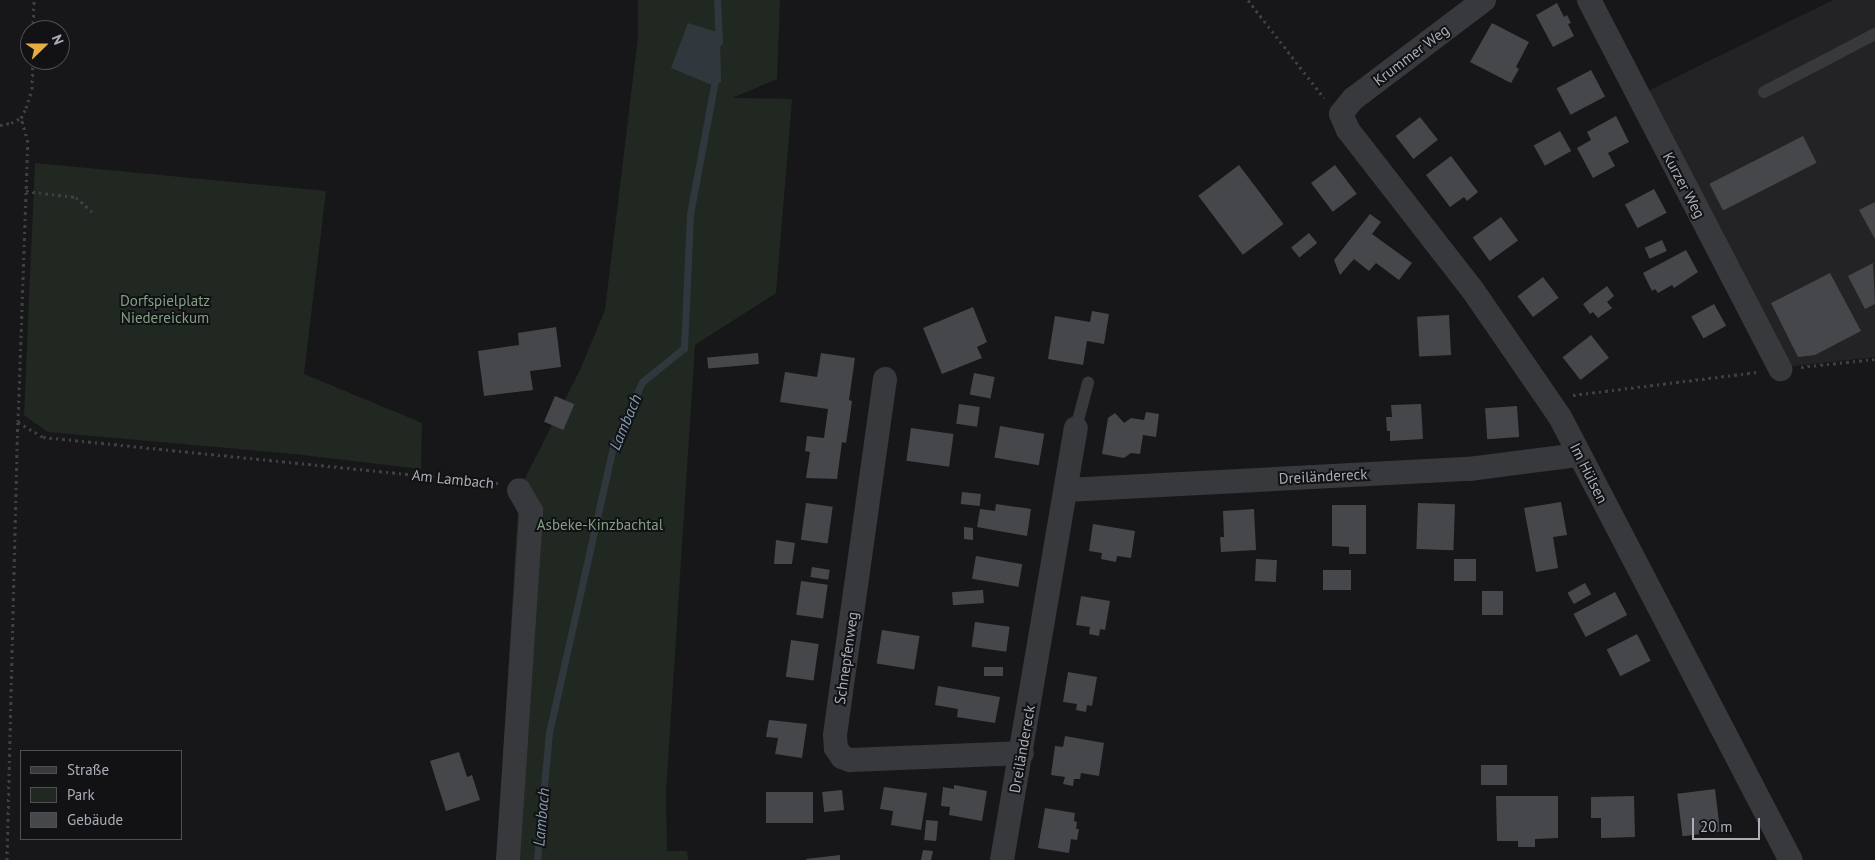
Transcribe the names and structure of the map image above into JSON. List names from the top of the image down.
{
  "streets": {
    "street": [
      "Krummer Weg",
      "Kurzer Weg",
      "Im Hülsen",
      "Dreiländereck",
      "Schnepfenweg"
    ],
    "path": ["Am Lambach"]
  },
  "crossings": [
    ["Krummer Weg", "Im Hülsen"],
    ["Im Hülsen", "Dreiländereck"],
    ["Dreiländereck", "Schnepfenweg"]
  ],
  "water": ["Lambach"],
  "parks": ["Dorfspielplatz Niedereickum", "Asbeke-Kinzbachtal"],
  "legend": ["Straße", "Park", "Gebäude"],
  "scale_bar": "20 m",
  "north": "right"
}
